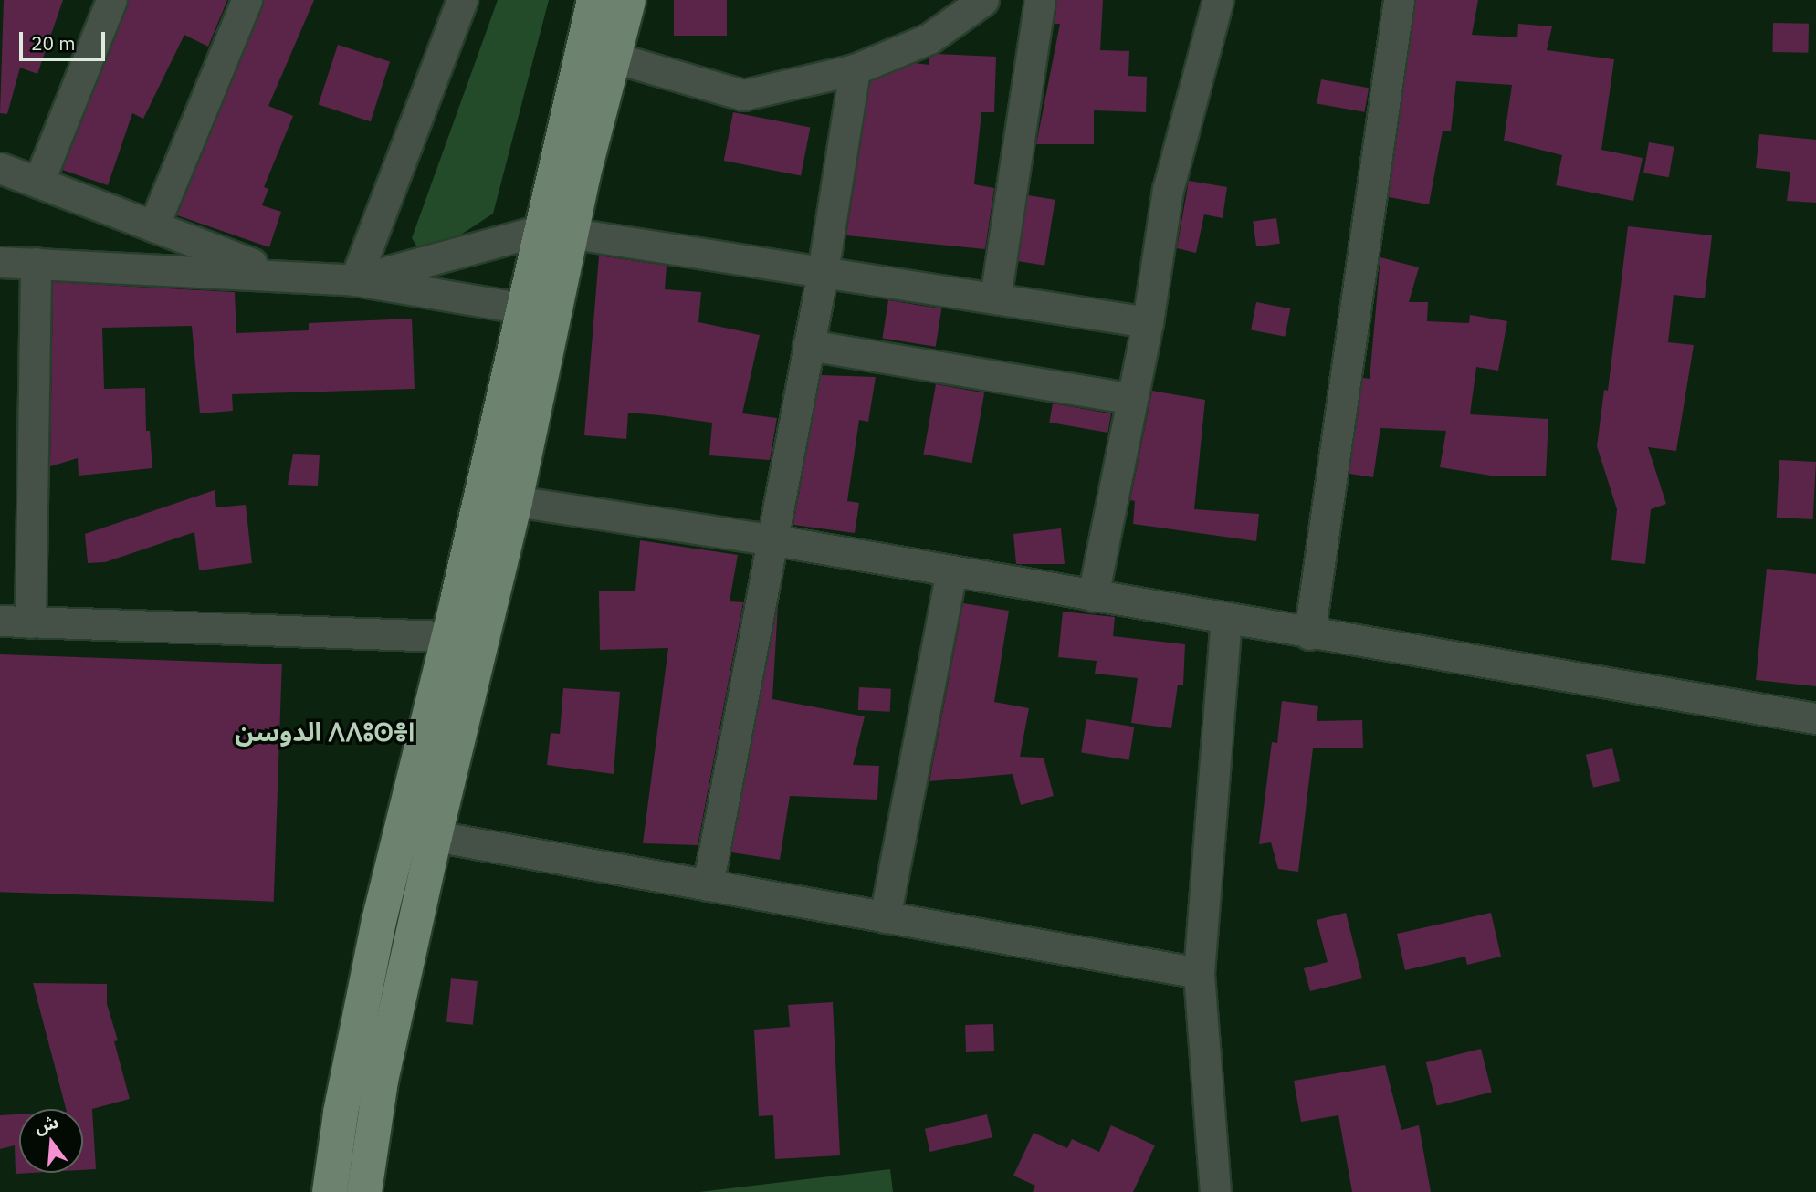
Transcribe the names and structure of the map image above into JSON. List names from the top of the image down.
{
  "districts": ["الدوسن ⴷⴷⵓⵙⴻⵏ"],
  "scale_bar": "20 m",
  "north": "top"
}
